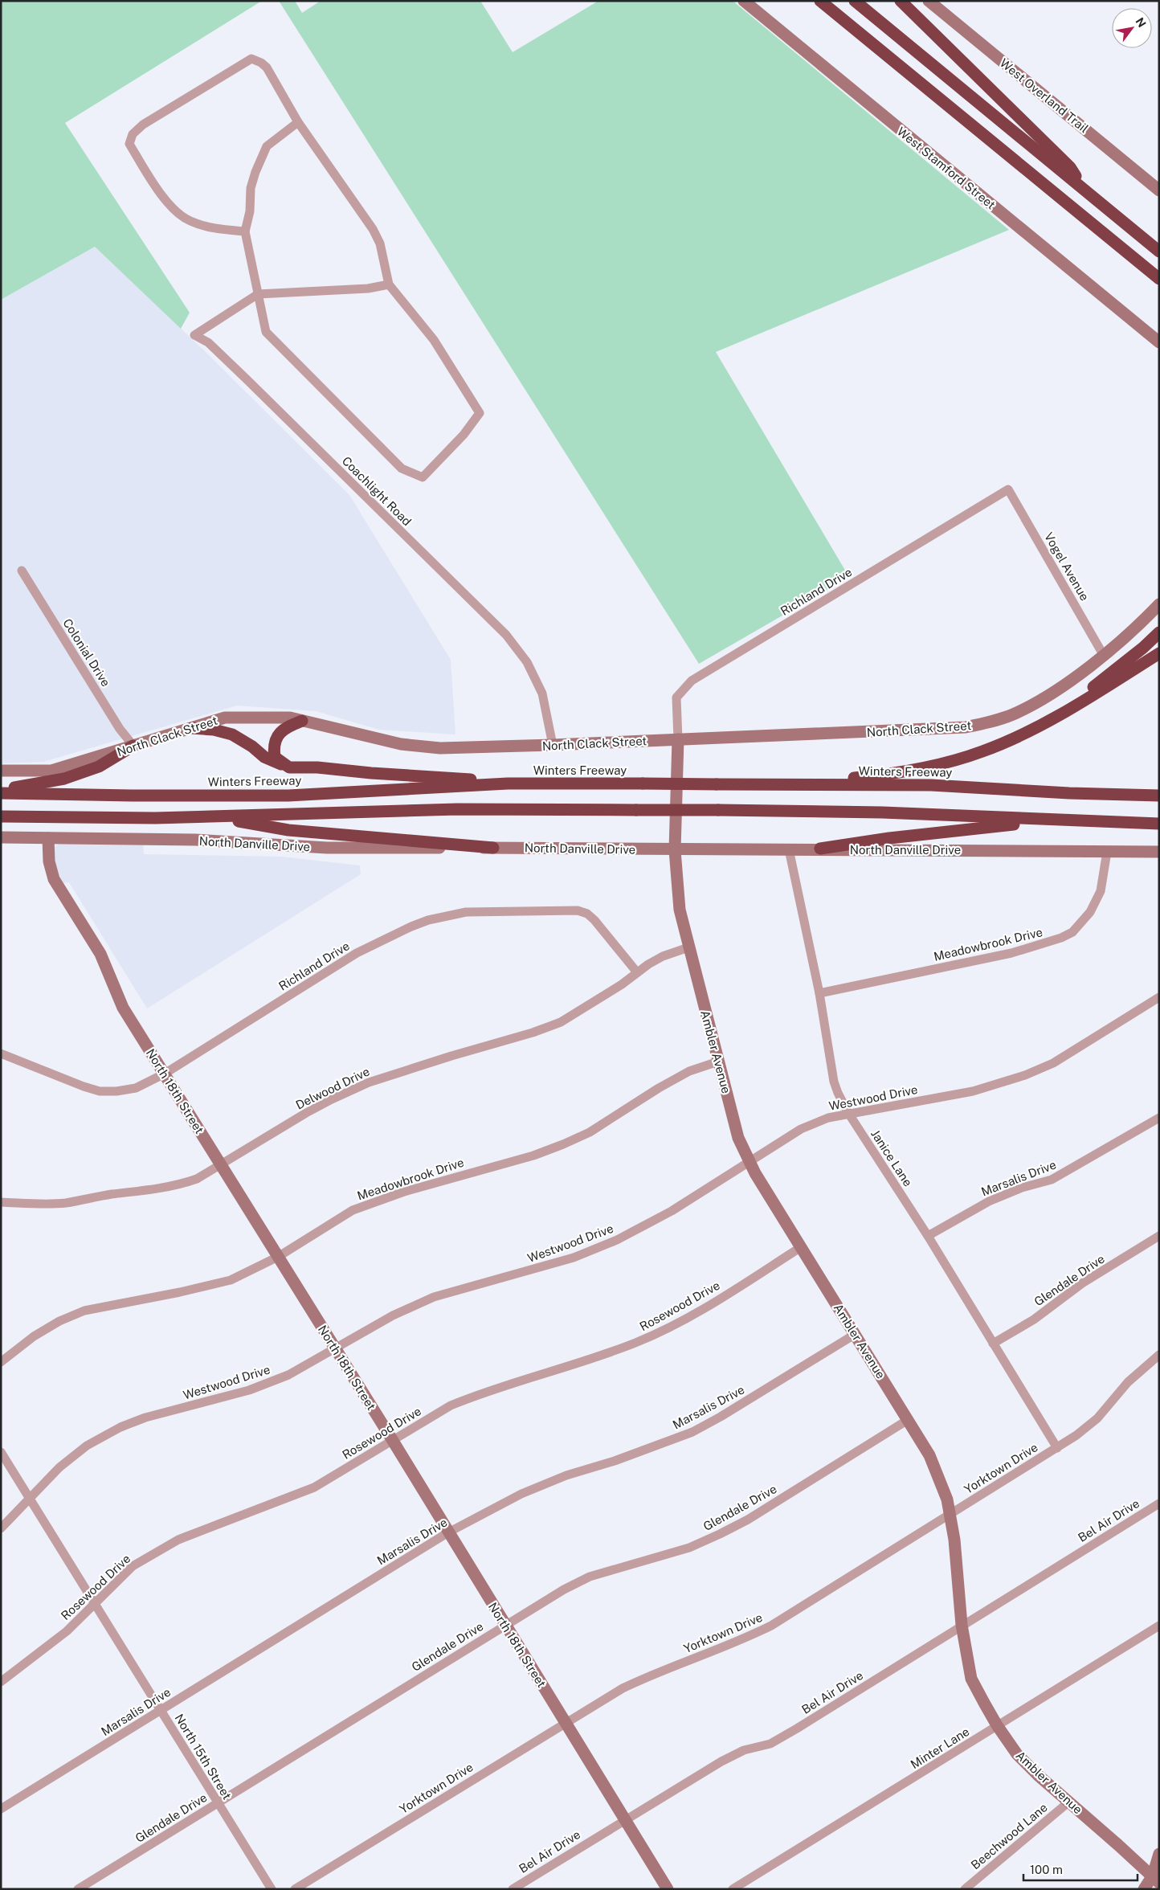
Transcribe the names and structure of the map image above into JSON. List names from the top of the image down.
{
  "streets": {
    "highway": ["Winters Freeway"],
    "main road": [
      "West Overland Trail",
      "West Stamford Street",
      "North Clack Street",
      "North Danville Drive",
      "Ambler Avenue",
      "North 18th Street"
    ],
    "street": [
      "Coachlight Road",
      "Vogel Avenue",
      "Richland Drive",
      "Colonial Drive",
      "Meadowbrook Drive",
      "Delwood Drive",
      "Westwood Drive",
      "Janice Lane",
      "Marsalis Drive",
      "Glendale Drive",
      "Rosewood Drive",
      "Yorktown Drive",
      "Bel Air Drive",
      "Minter Lane",
      "North 15th Street",
      "Beechwood Lane"
    ]
  },
  "crossings": [
    ["Coachlight Road", "North Clack Street"],
    ["Vogel Avenue", "Richland Drive"],
    ["Vogel Avenue", "North Clack Street"],
    ["Richland Drive", "North Clack Street"],
    ["Richland Drive", "Ambler Avenue"],
    ["Richland Drive", "Delwood Drive"],
    ["Richland Drive", "North 18th Street"],
    ["Colonial Drive", "North Clack Street"],
    ["North Clack Street", "Ambler Avenue"],
    ["North Danville Drive", "Meadowbrook Drive"],
    ["North Danville Drive", "Ambler Avenue"],
    ["North Danville Drive", "North 18th Street"],
    ["North Danville Drive", "Janice Lane"],
    ["Meadowbrook Drive", "Ambler Avenue"],
    ["Meadowbrook Drive", "North 18th Street"],
    ["Meadowbrook Drive", "Janice Lane"],
    ["Ambler Avenue", "Delwood Drive"],
    ["Ambler Avenue", "Westwood Drive"],
    ["Ambler Avenue", "Marsalis Drive"],
    ["Ambler Avenue", "Glendale Drive"],
    ["Ambler Avenue", "Rosewood Drive"],
    ["Ambler Avenue", "Yorktown Drive"],
    ["Ambler Avenue", "Bel Air Drive"],
    ["Ambler Avenue", "Minter Lane"],
    ["Ambler Avenue", "Beechwood Lane"],
    ["Delwood Drive", "North 18th Street"],
    ["North 18th Street", "Westwood Drive"],
    ["North 18th Street", "Marsalis Drive"],
    ["North 18th Street", "Glendale Drive"],
    ["North 18th Street", "Rosewood Drive"],
    ["North 18th Street", "Yorktown Drive"],
    ["North 18th Street", "Bel Air Drive"],
    ["Westwood Drive", "Janice Lane"],
    ["Westwood Drive", "North 15th Street"],
    ["Janice Lane", "Marsalis Drive"],
    ["Janice Lane", "Glendale Drive"],
    ["Janice Lane", "Yorktown Drive"],
    ["Marsalis Drive", "North 15th Street"],
    ["Glendale Drive", "North 15th Street"],
    ["Rosewood Drive", "North 15th Street"]
  ],
  "scale_bar": "100 m",
  "north": "top right"
}
